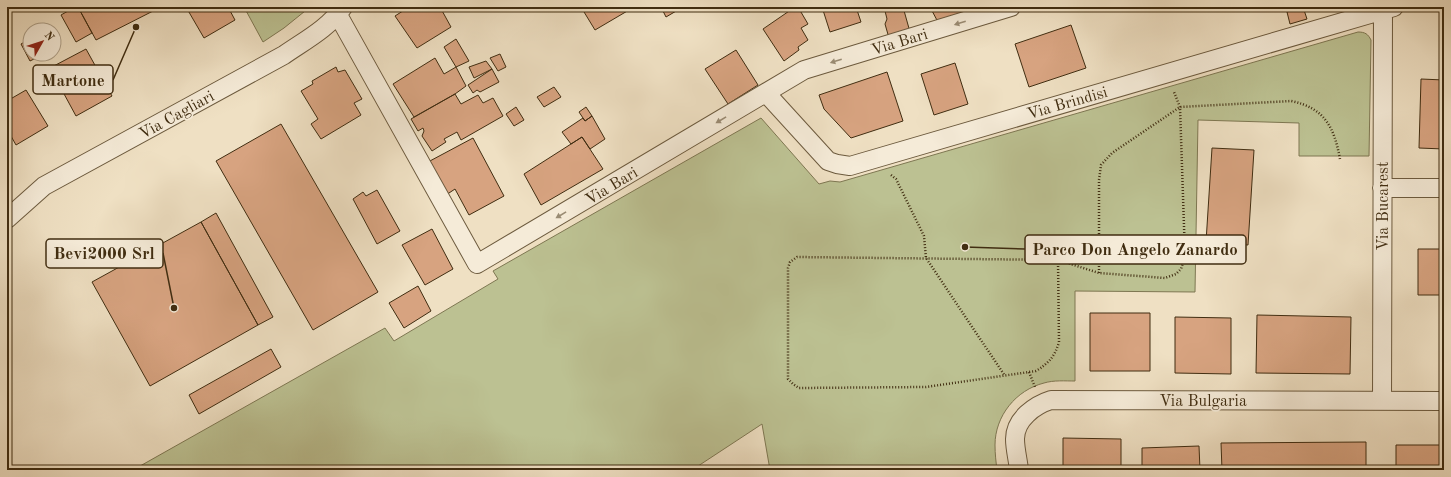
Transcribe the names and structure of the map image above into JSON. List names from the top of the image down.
{
  "streets": {
    "street": [
      "Via Bari",
      "Via Brindisi",
      "Via Cagliari",
      "Via Bucarest",
      "Via Bulgaria"
    ]
  },
  "crossings": [
    ["Via Bari", "Via Brindisi"],
    ["Via Bari", "Via Cagliari"],
    ["Via Brindisi", "Via Bucarest"],
    ["Via Bucarest", "Via Bulgaria"]
  ],
  "places": ["Martone", "Parco Don Angelo Zanardo", "Bevi2000 Srl"],
  "north": "top right"
}
